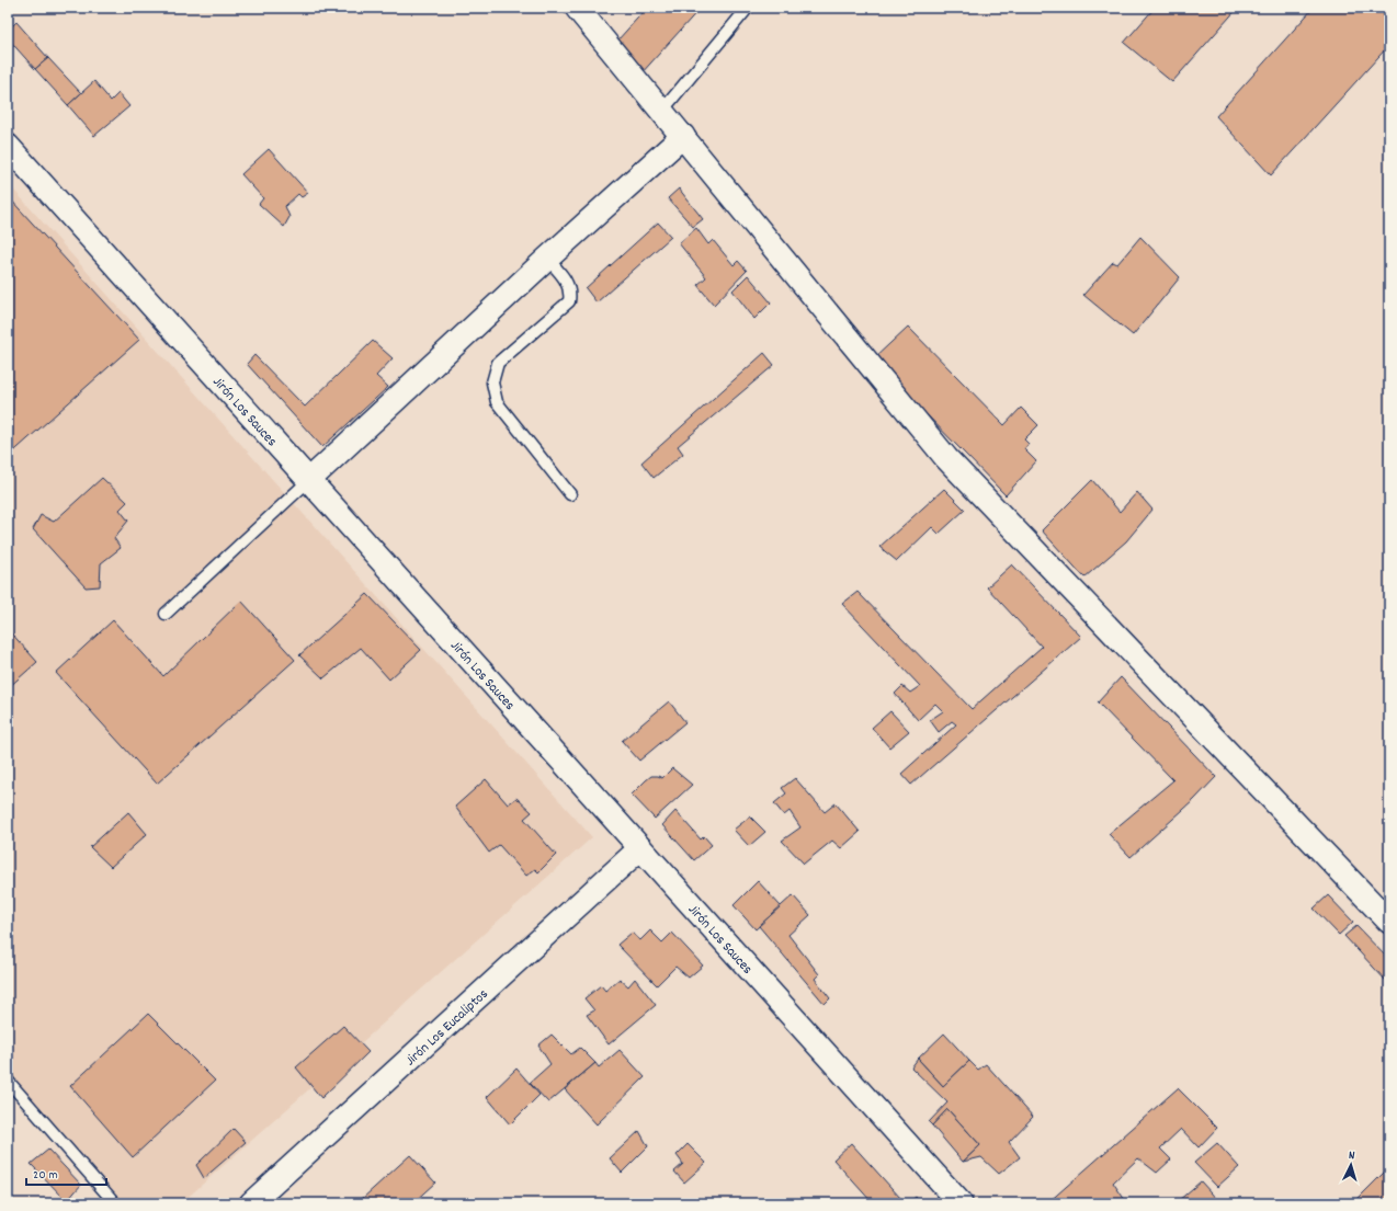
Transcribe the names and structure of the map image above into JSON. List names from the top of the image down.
{
  "streets": {
    "street": ["Jirón Los Sauces", "Jirón Los Eucaliptos"]
  },
  "crossings": [
    ["Jirón Los Sauces", "Jirón Los Eucaliptos"]
  ],
  "scale_bar": "20 m",
  "north": "top"
}
